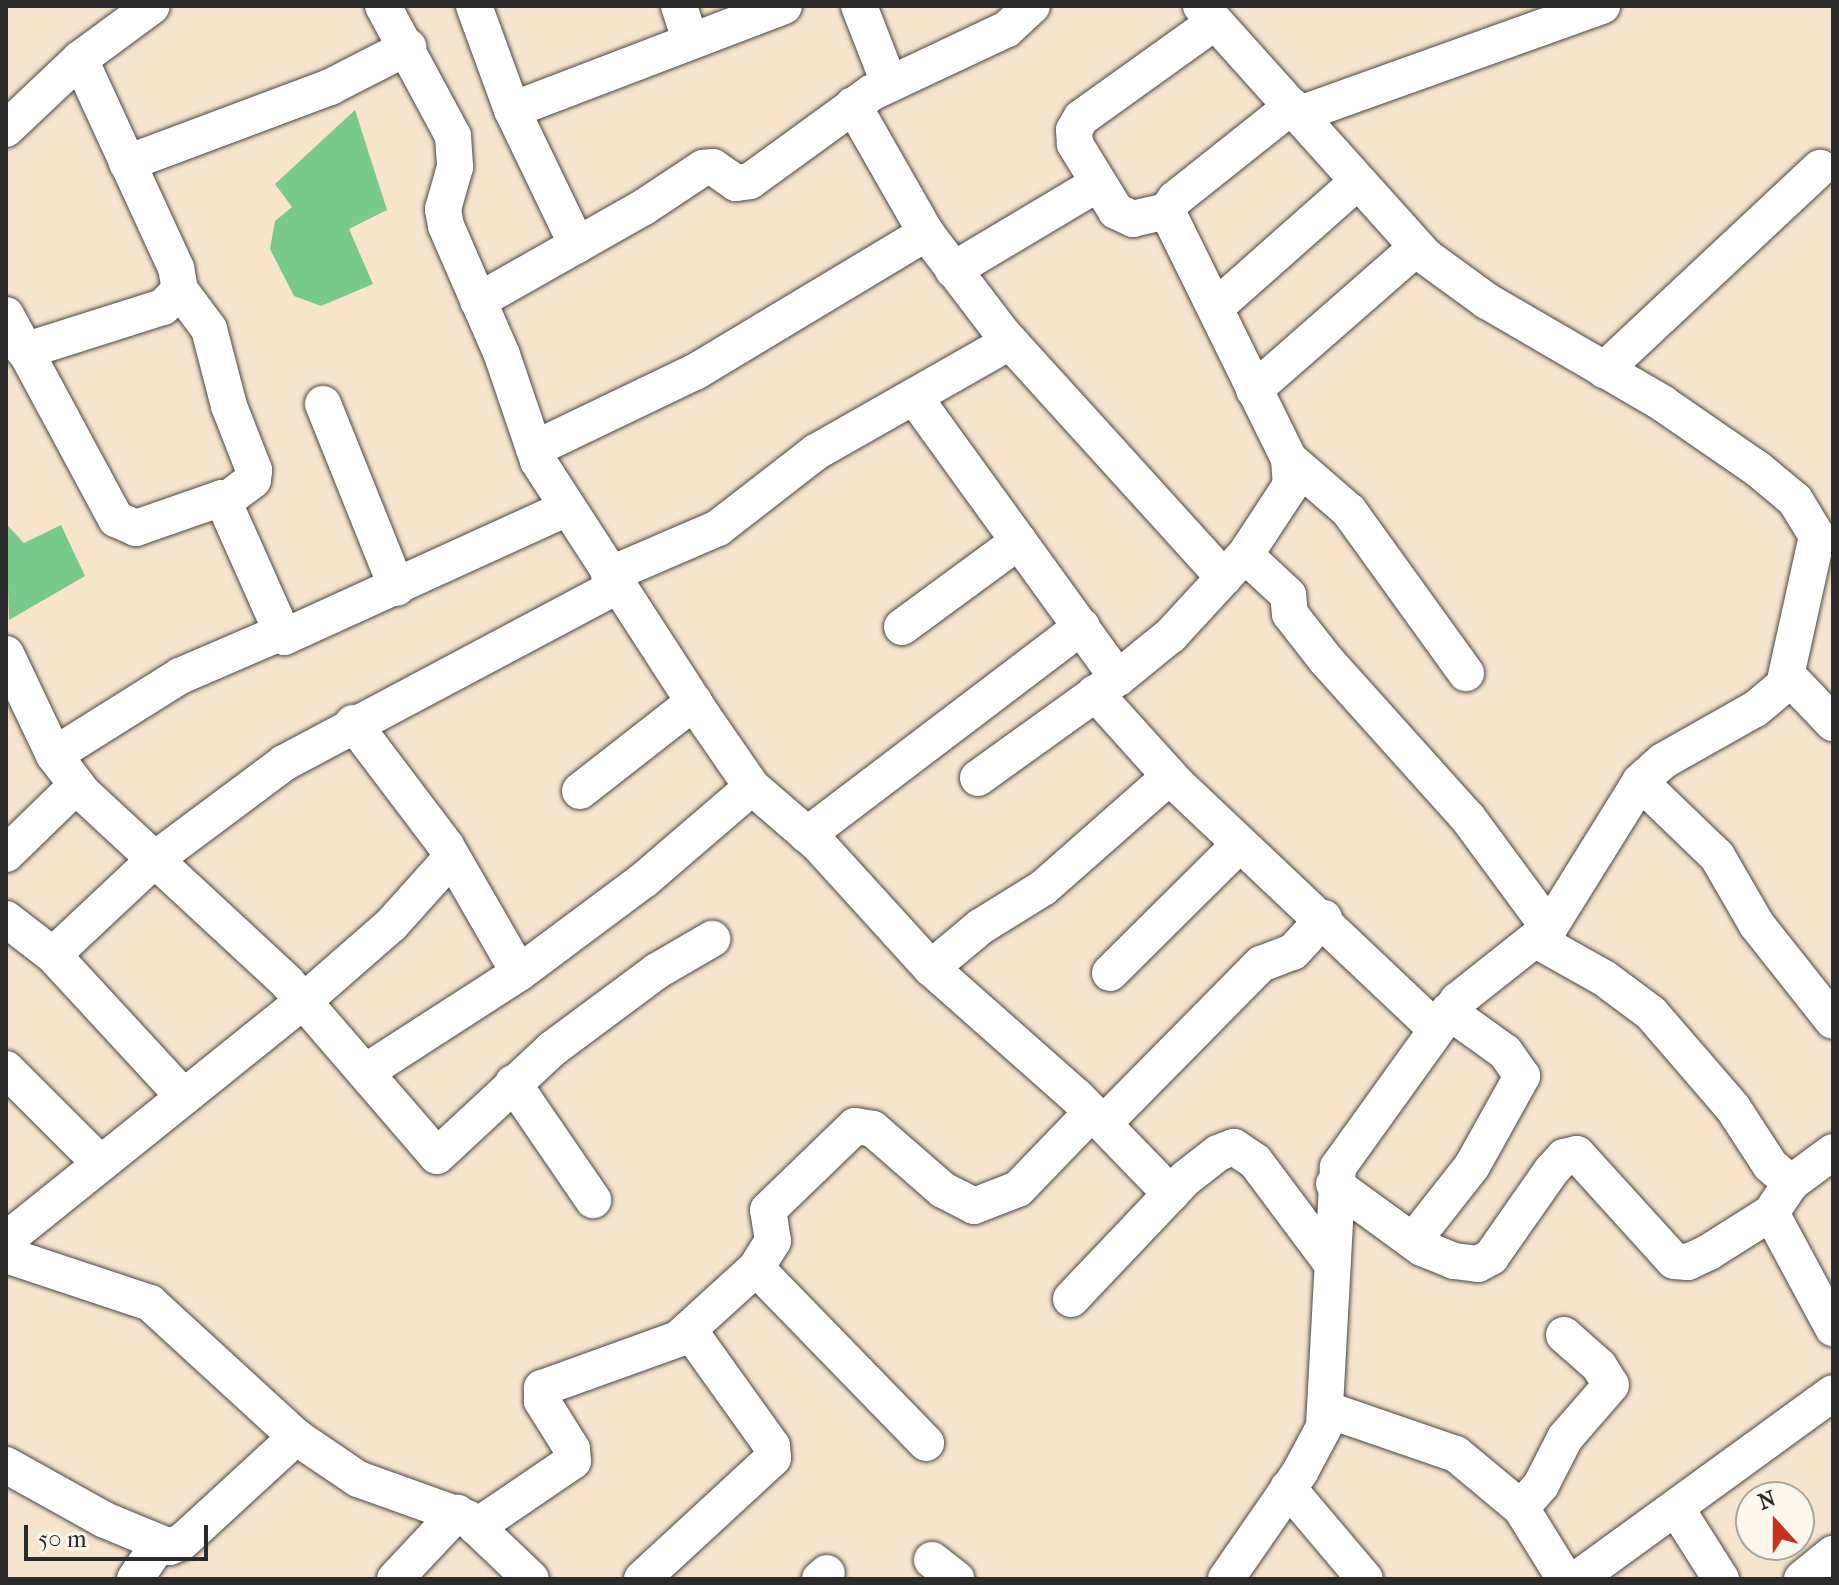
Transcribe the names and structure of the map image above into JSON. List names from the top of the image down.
{
  "scale_bar": "50 m",
  "north": "top"
}
